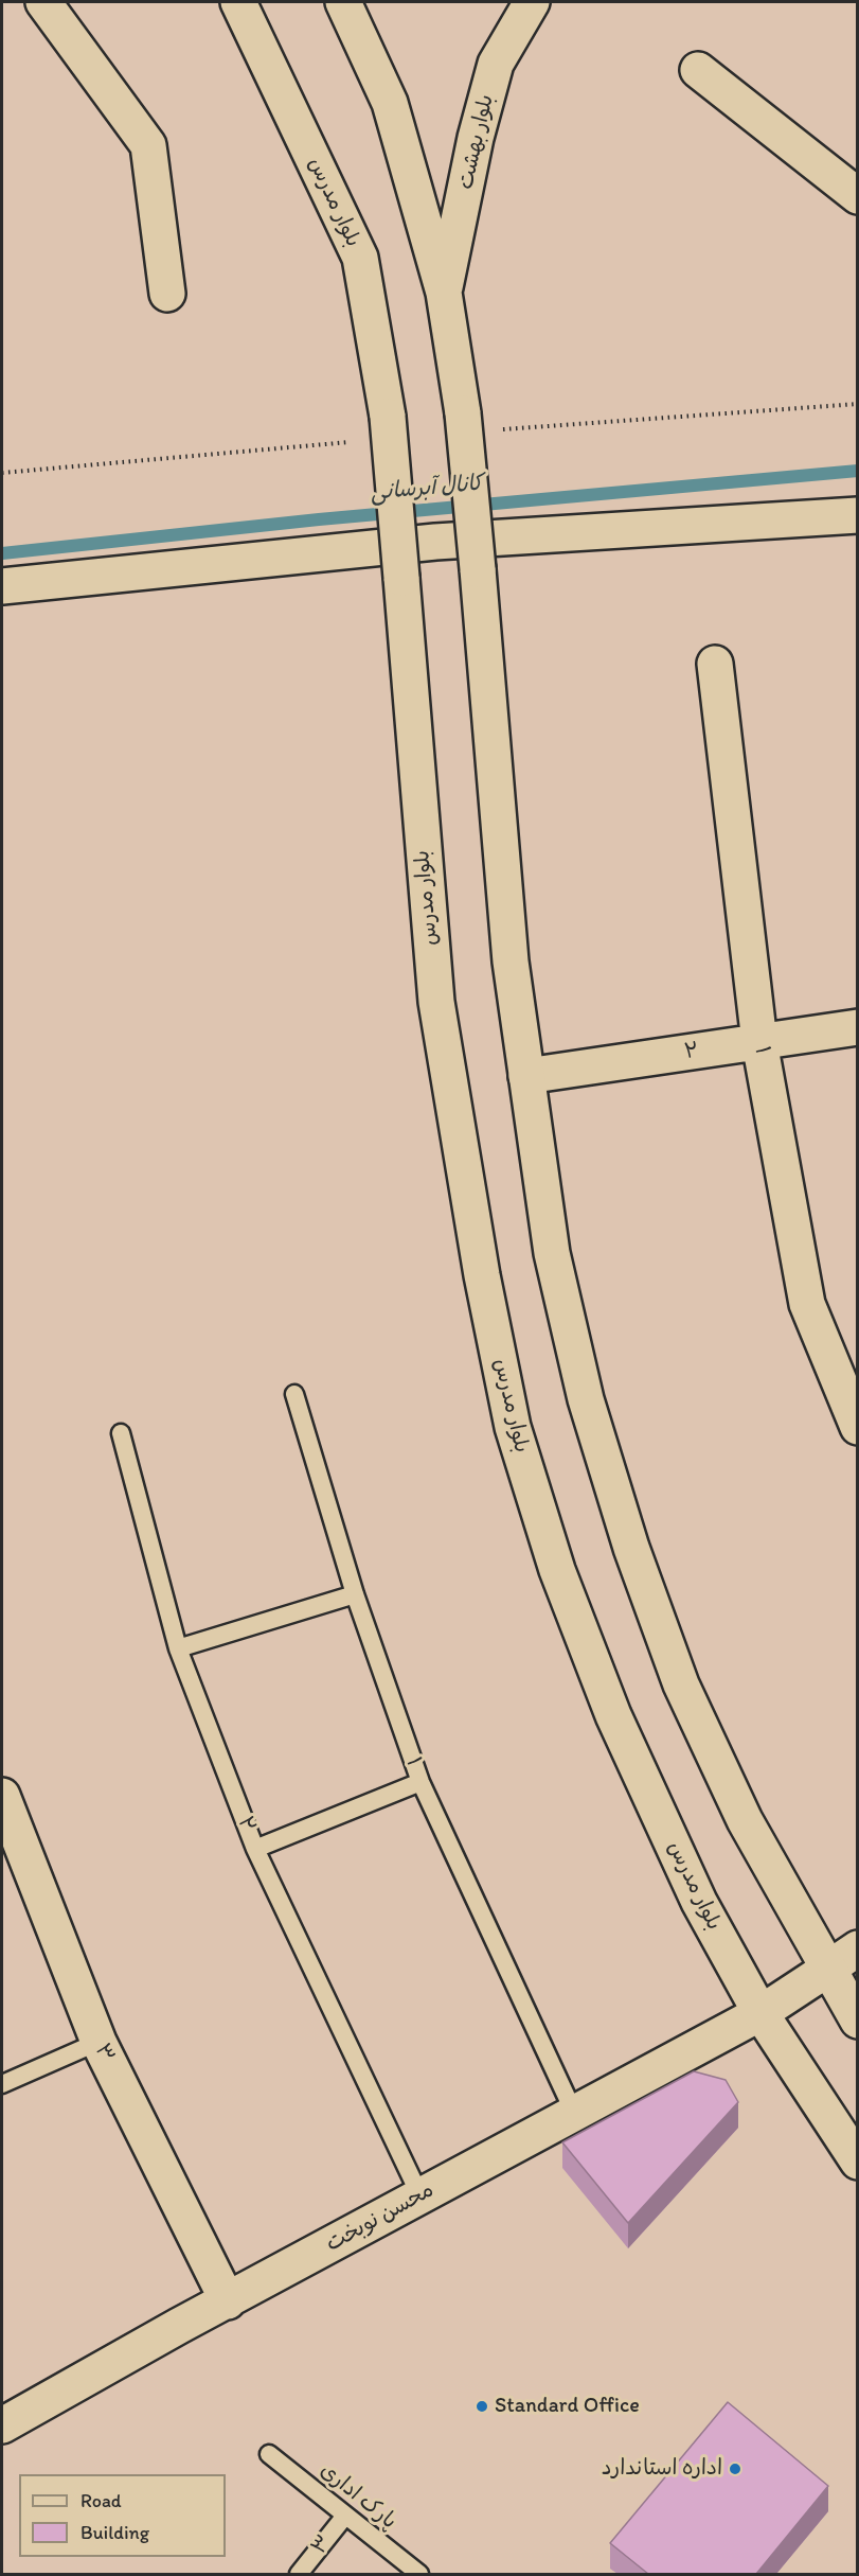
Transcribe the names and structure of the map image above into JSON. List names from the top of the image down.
{
  "streets": {
    "street": [
      "بلوار بهشت",
      "بلوار مدرس",
      "۱",
      "۲",
      "۳",
      "محسن نوبخت"
    ],
    "lane": ["پارک اداری"]
  },
  "crossings": [
    ["بلوار مدرس", "محسن نوبخت"],
    ["۱", "۲"],
    ["۱", "محسن نوبخت"],
    ["۲", "محسن نوبخت"],
    ["۳", "محسن نوبخت"],
    ["۳", "پارک اداری"]
  ],
  "water": ["کانال آبرسانی"],
  "places": ["Standard Office", "اداره استاندارد"],
  "legend": ["Road", "Building"]
}
